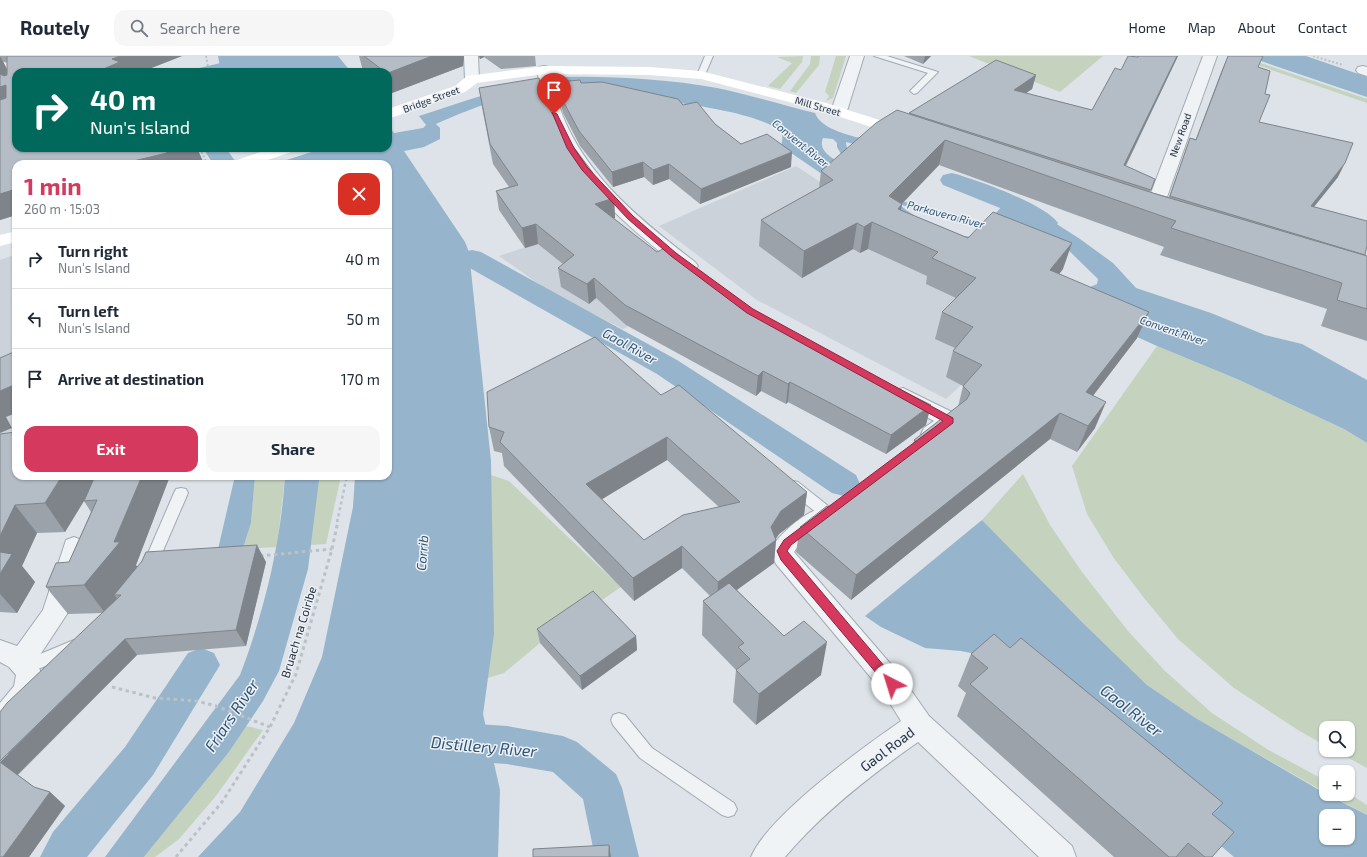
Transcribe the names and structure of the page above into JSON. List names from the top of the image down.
{
  "streets": {
    "street": [
      "Bridge Street",
      "Mill Street",
      "New Road",
      "Gaol Road"
    ],
    "path": ["Bruach na Coiribe"]
  },
  "crossings": [
    ["Bridge Street", "Mill Street"]
  ],
  "water": [
    "Convent River",
    "Parkavera River",
    "Gaol River",
    "Corrib",
    "Friars River",
    "Distillery River"
  ],
  "page": {
    "header": "Routely",
    "search": "Search here",
    "nav": [
      "Home",
      "Map",
      "About",
      "Contact"
    ],
    "turn": ["40 m", "Nun's Island"],
    "heading": ["1 min", "260 m · 15:03"],
    "list": [
      {
        "name": "Turn right",
        "note": "Nun's Island",
        "value": "40 m"
      },
      {
        "name": "Turn left",
        "note": "Nun's Island",
        "value": "50 m"
      },
      {
        "name": "Arrive at destination",
        "value": "170 m"
      }
    ],
    "buttons": ["Exit", "Share"],
    "map_buttons": ["+", "−"]
  }
}
